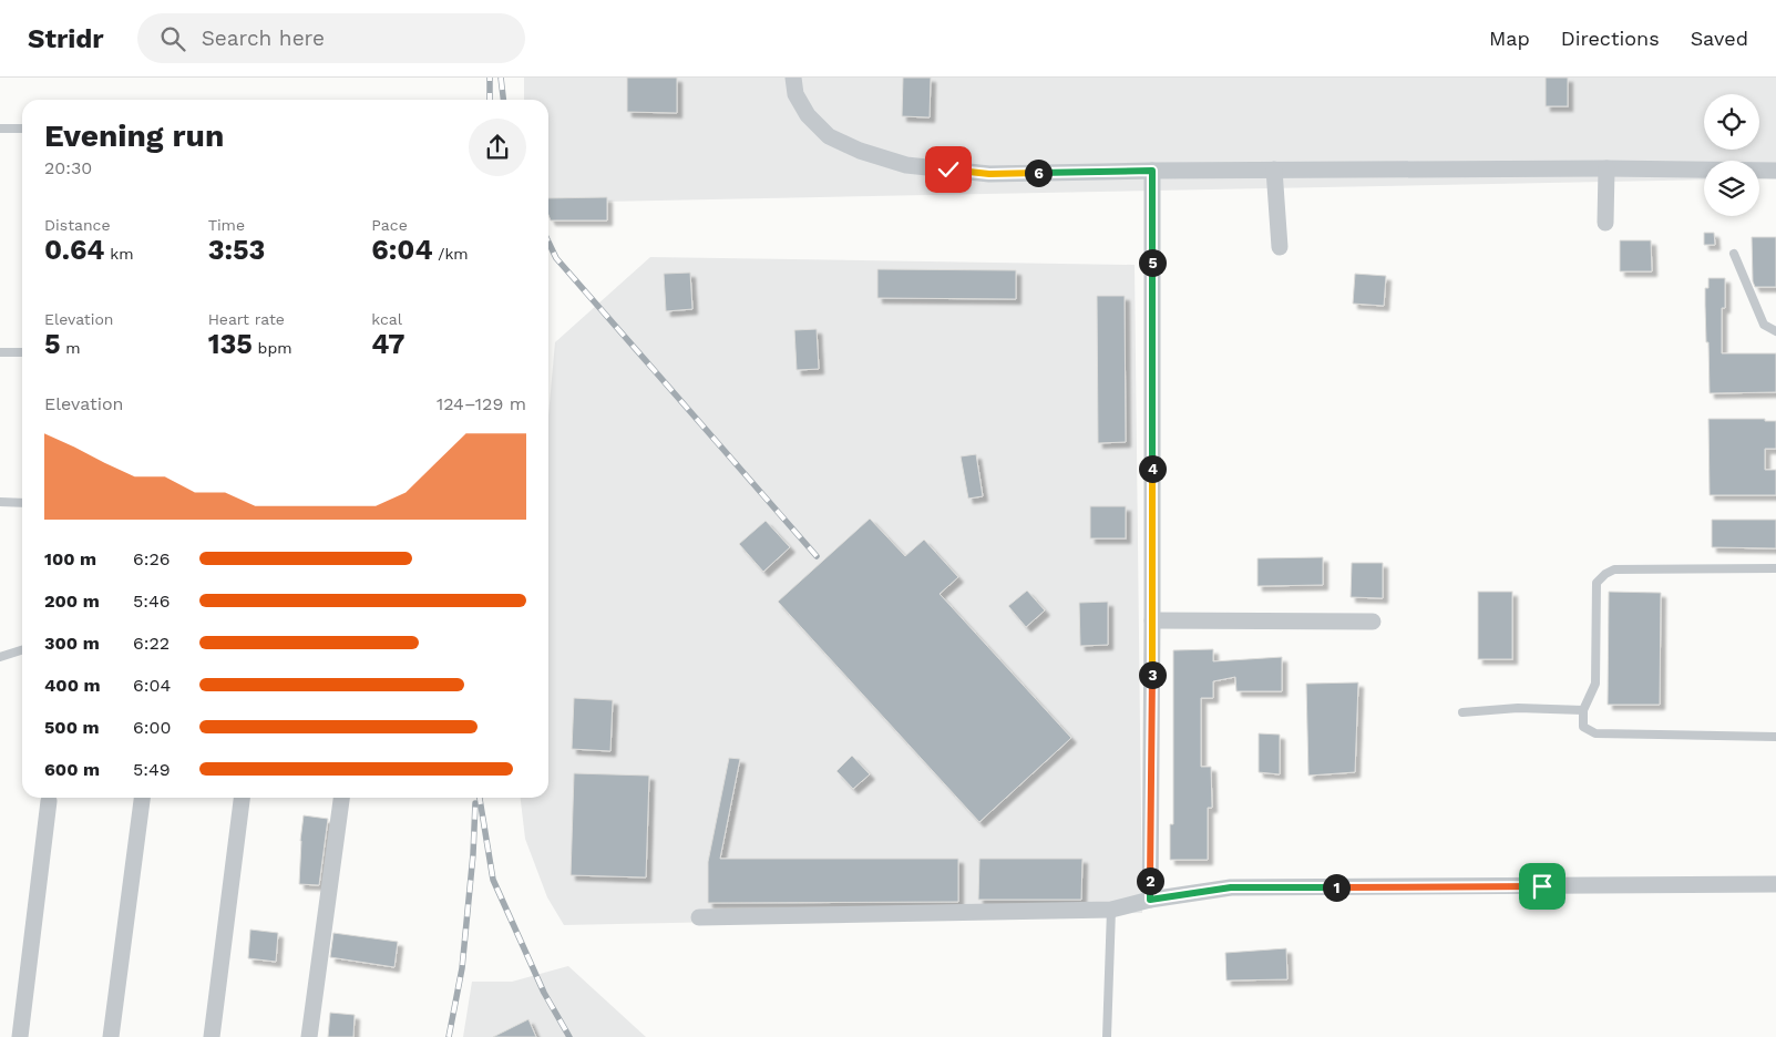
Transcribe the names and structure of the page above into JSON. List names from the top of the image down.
{
  "page": {
    "header": "Stridr",
    "search": "Search here",
    "nav": ["Map", "Directions", "Saved"],
    "heading": ["Evening run", "20:30"],
    "pins": [
      "6",
      "5",
      "4",
      "3",
      "2",
      "1"
    ],
    "stats": [
      ["Distance", "0.64 km"],
      ["Time", "3:53"],
      ["Pace", "6:04 /km"],
      ["Elevation", "5 m"],
      ["Heart rate", "135 bpm"],
      ["kcal", "47"]
    ],
    "chart": ["Elevation", "124–129 m"],
    "list": [
      {
        "name": "100 m",
        "note": "6:26"
      },
      {
        "name": "200 m",
        "note": "5:46"
      },
      {
        "name": "300 m",
        "note": "6:22"
      },
      {
        "name": "400 m",
        "note": "6:04"
      },
      {
        "name": "500 m",
        "note": "6:00"
      },
      {
        "name": "600 m",
        "note": "5:49"
      }
    ]
  }
}
